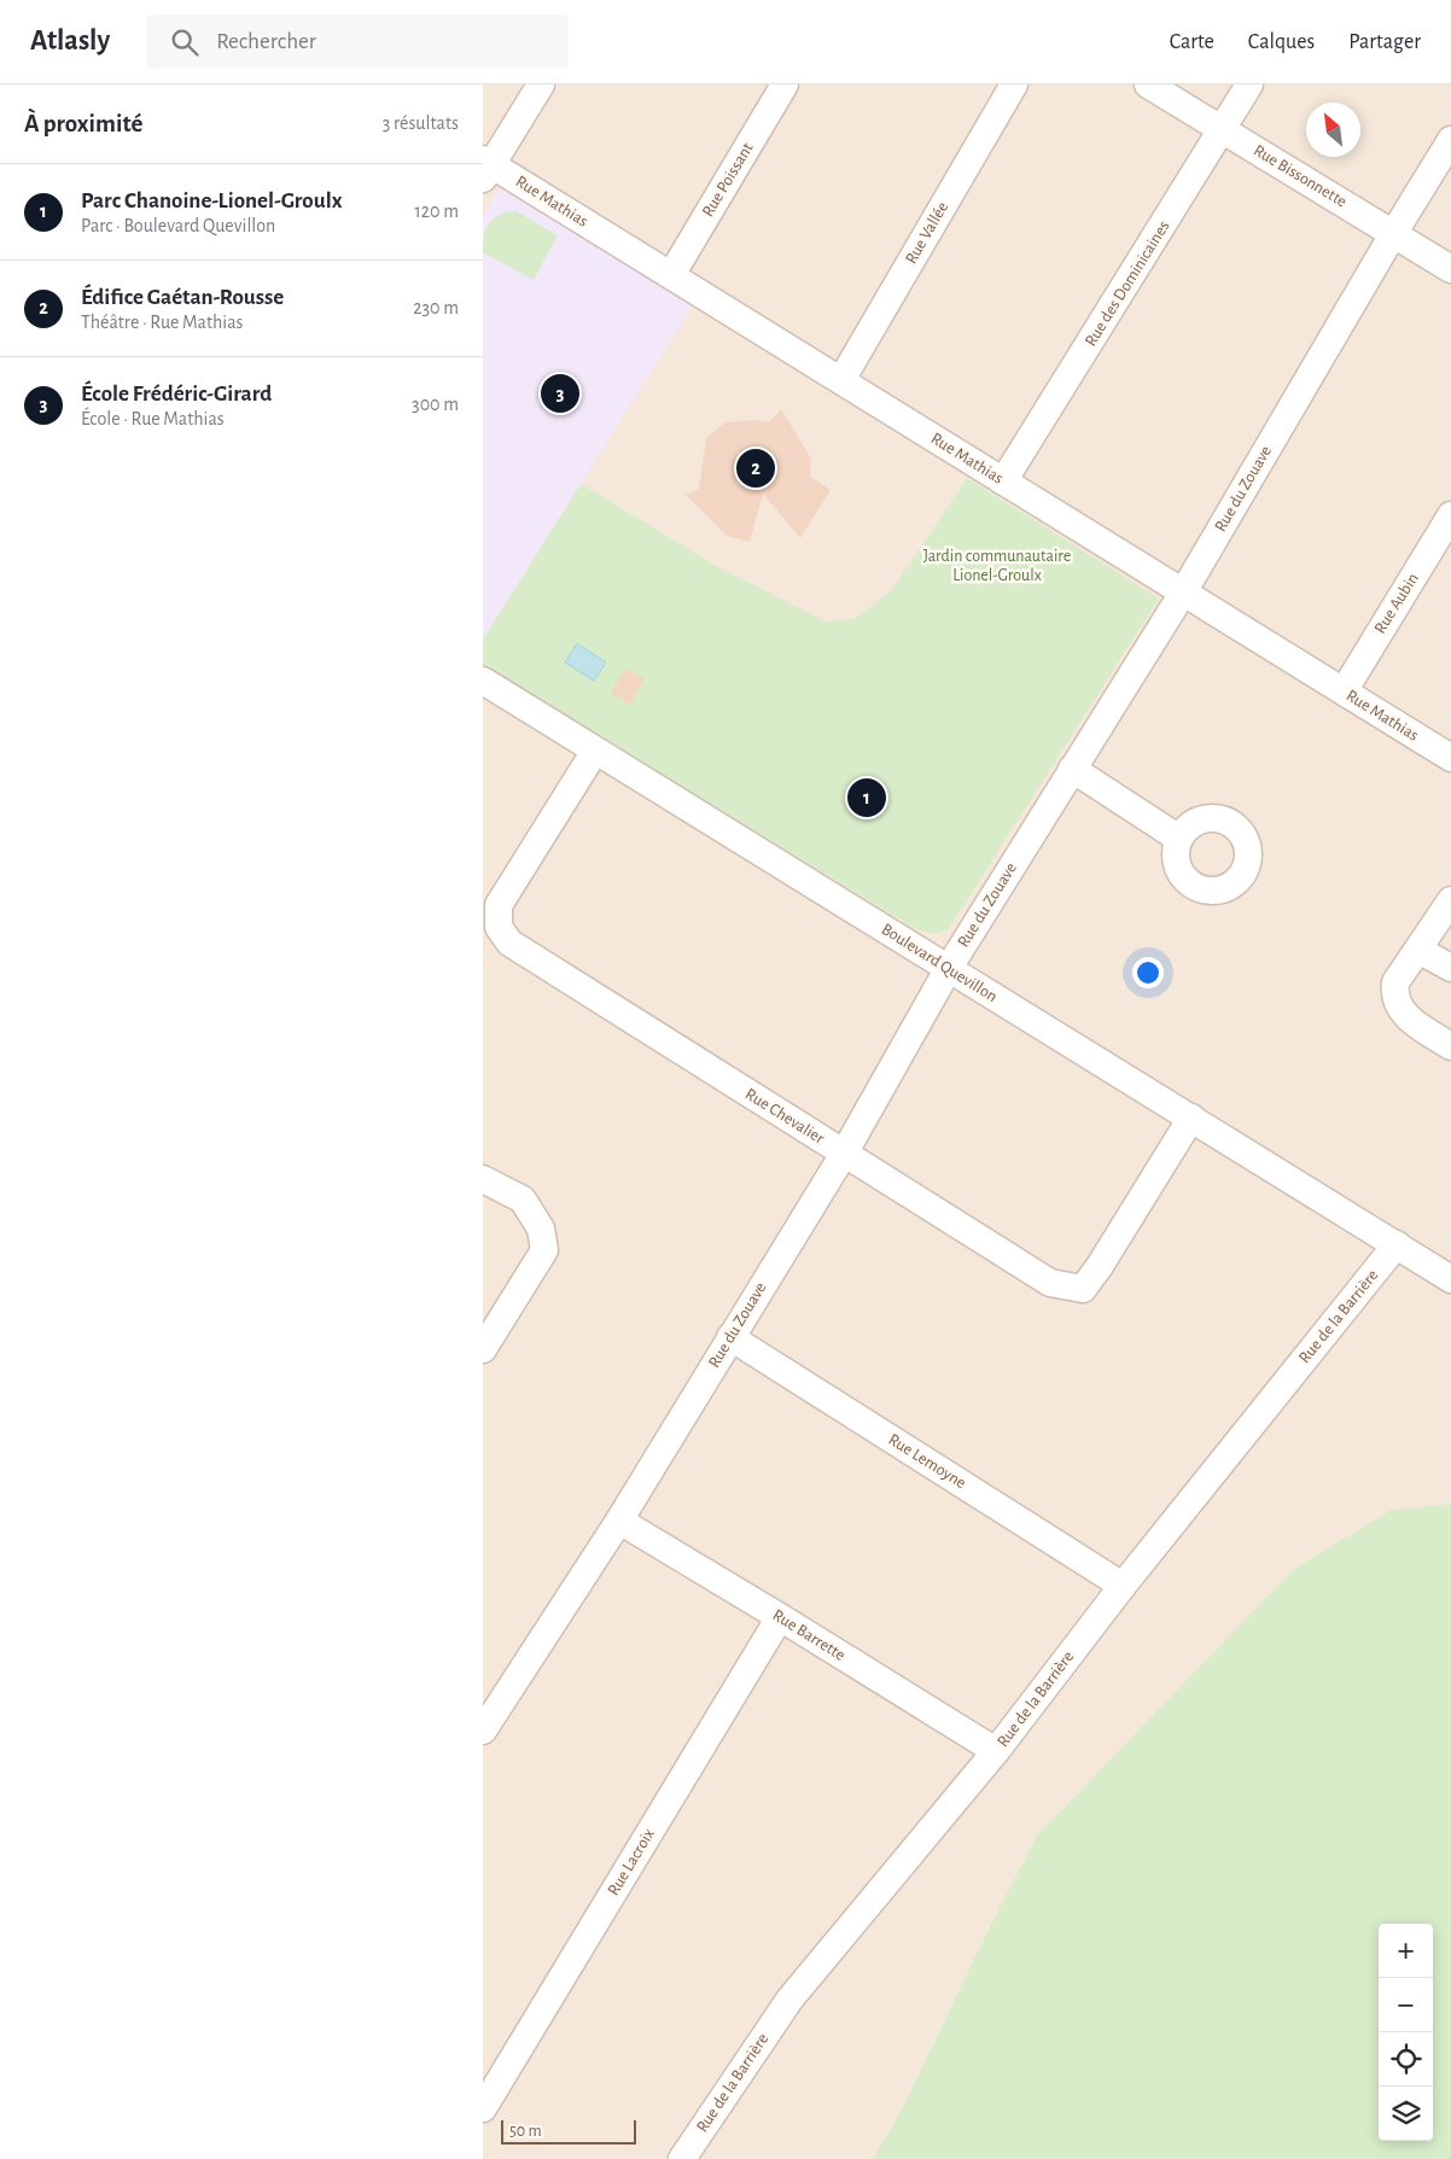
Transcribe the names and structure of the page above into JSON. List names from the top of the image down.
{
  "streets": {
    "street": [
      "Rue Bissonnette",
      "Rue Poissant",
      "Rue Mathias",
      "Rue Vallée",
      "Rue des Dominicaines",
      "Rue du Zouave",
      "Rue Aubin",
      "Boulevard Quevillon",
      "Rue Chevalier",
      "Rue de la Barrière",
      "Rue Lemoyne",
      "Rue Barrette",
      "Rue Lacroix"
    ]
  },
  "crossings": [
    ["Rue Bissonnette", "Rue des Dominicaines"],
    ["Rue Bissonnette", "Rue du Zouave"],
    ["Rue Poissant", "Rue Mathias"],
    ["Rue Mathias", "Rue Vallée"],
    ["Rue Mathias", "Rue des Dominicaines"],
    ["Rue Mathias", "Rue du Zouave"],
    ["Rue Mathias", "Rue Aubin"],
    ["Rue du Zouave", "Boulevard Quevillon"],
    ["Rue du Zouave", "Rue Chevalier"],
    ["Rue du Zouave", "Rue Lemoyne"],
    ["Rue du Zouave", "Rue Barrette"],
    ["Boulevard Quevillon", "Rue Chevalier"],
    ["Boulevard Quevillon", "Rue de la Barrière"],
    ["Rue de la Barrière", "Rue Lemoyne"],
    ["Rue de la Barrière", "Rue Barrette"],
    ["Rue Barrette", "Rue Lacroix"]
  ],
  "parks": ["Jardin communautaire Lionel-Groulx"],
  "scale_bar": "50 m",
  "north": "top left",
  "page": {
    "header": "Atlasly",
    "search": "Rechercher",
    "nav": ["Carte", "Calques", "Partager"],
    "heading": ["À proximité", "3 résultats"],
    "list": [
      {
        "mark": "1",
        "name": "Parc Chanoine-Lionel-Groulx",
        "note": "Parc · Boulevard Quevillon",
        "value": "120 m"
      },
      {
        "mark": "2",
        "name": "Édifice Gaétan-Rousse",
        "note": "Théâtre · Rue Mathias",
        "value": "230 m"
      },
      {
        "mark": "3",
        "name": "École Frédéric-Girard",
        "note": "École · Rue Mathias",
        "value": "300 m"
      }
    ],
    "pins": ["3", "2", "1"],
    "map_buttons": ["+", "−"],
    "scale": "50 m"
  }
}
